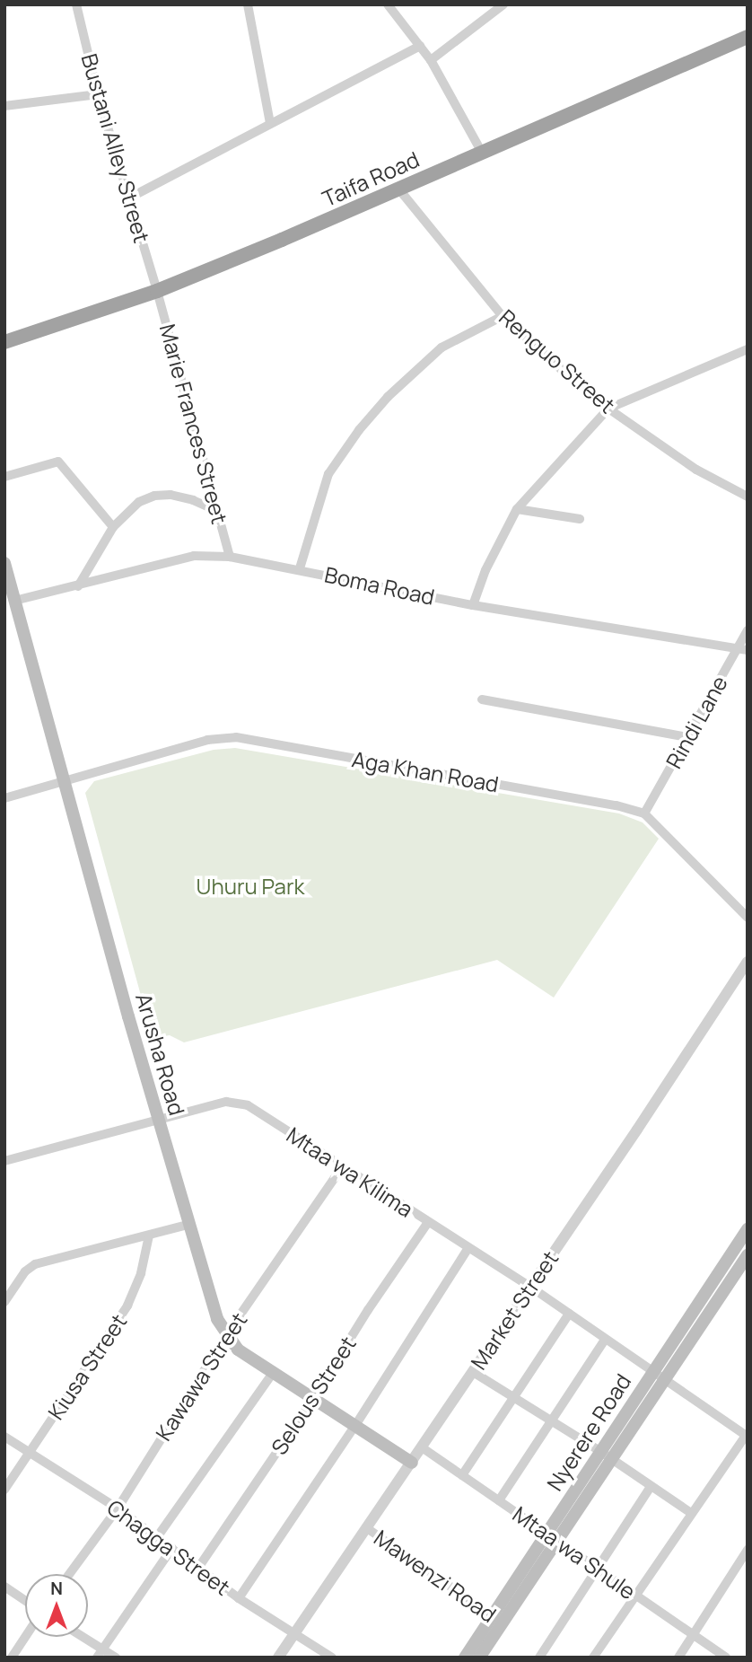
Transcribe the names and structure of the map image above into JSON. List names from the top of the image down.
{
  "streets": {
    "highway": ["Taifa Road"],
    "main road": ["Arusha Road", "Nyerere Road"],
    "street": [
      "Bustani Alley Street",
      "Renguo Street",
      "Marie Frances Street",
      "Boma Road",
      "Rindi Lane",
      "Aga Khan Road",
      "Mtaa wa Kilima",
      "Market Street",
      "Kiusa Street",
      "Kawawa Street",
      "Selous Street",
      "Chagga Street",
      "Mtaa wa Shule",
      "Mawenzi Road"
    ]
  },
  "crossings": [
    ["Bustani Alley Street", "Taifa Road"],
    ["Bustani Alley Street", "Marie Frances Street"],
    ["Taifa Road", "Renguo Street"],
    ["Taifa Road", "Marie Frances Street"],
    ["Marie Frances Street", "Boma Road"],
    ["Boma Road", "Rindi Lane"],
    ["Boma Road", "Arusha Road"],
    ["Rindi Lane", "Aga Khan Road"],
    ["Aga Khan Road", "Arusha Road"],
    ["Arusha Road", "Mtaa wa Kilima"],
    ["Arusha Road", "Market Street"],
    ["Arusha Road", "Kawawa Street"],
    ["Arusha Road", "Selous Street"],
    ["Mtaa wa Kilima", "Market Street"],
    ["Mtaa wa Kilima", "Kawawa Street"],
    ["Mtaa wa Kilima", "Selous Street"],
    ["Mtaa wa Kilima", "Nyerere Road"],
    ["Market Street", "Chagga Street"],
    ["Market Street", "Mtaa wa Shule"],
    ["Market Street", "Mawenzi Road"],
    ["Kiusa Street", "Chagga Street"],
    ["Kawawa Street", "Chagga Street"],
    ["Selous Street", "Chagga Street"],
    ["Nyerere Road", "Mtaa wa Shule"],
    ["Nyerere Road", "Mawenzi Road"]
  ],
  "parks": ["Uhuru Park"],
  "north": "top"
}
